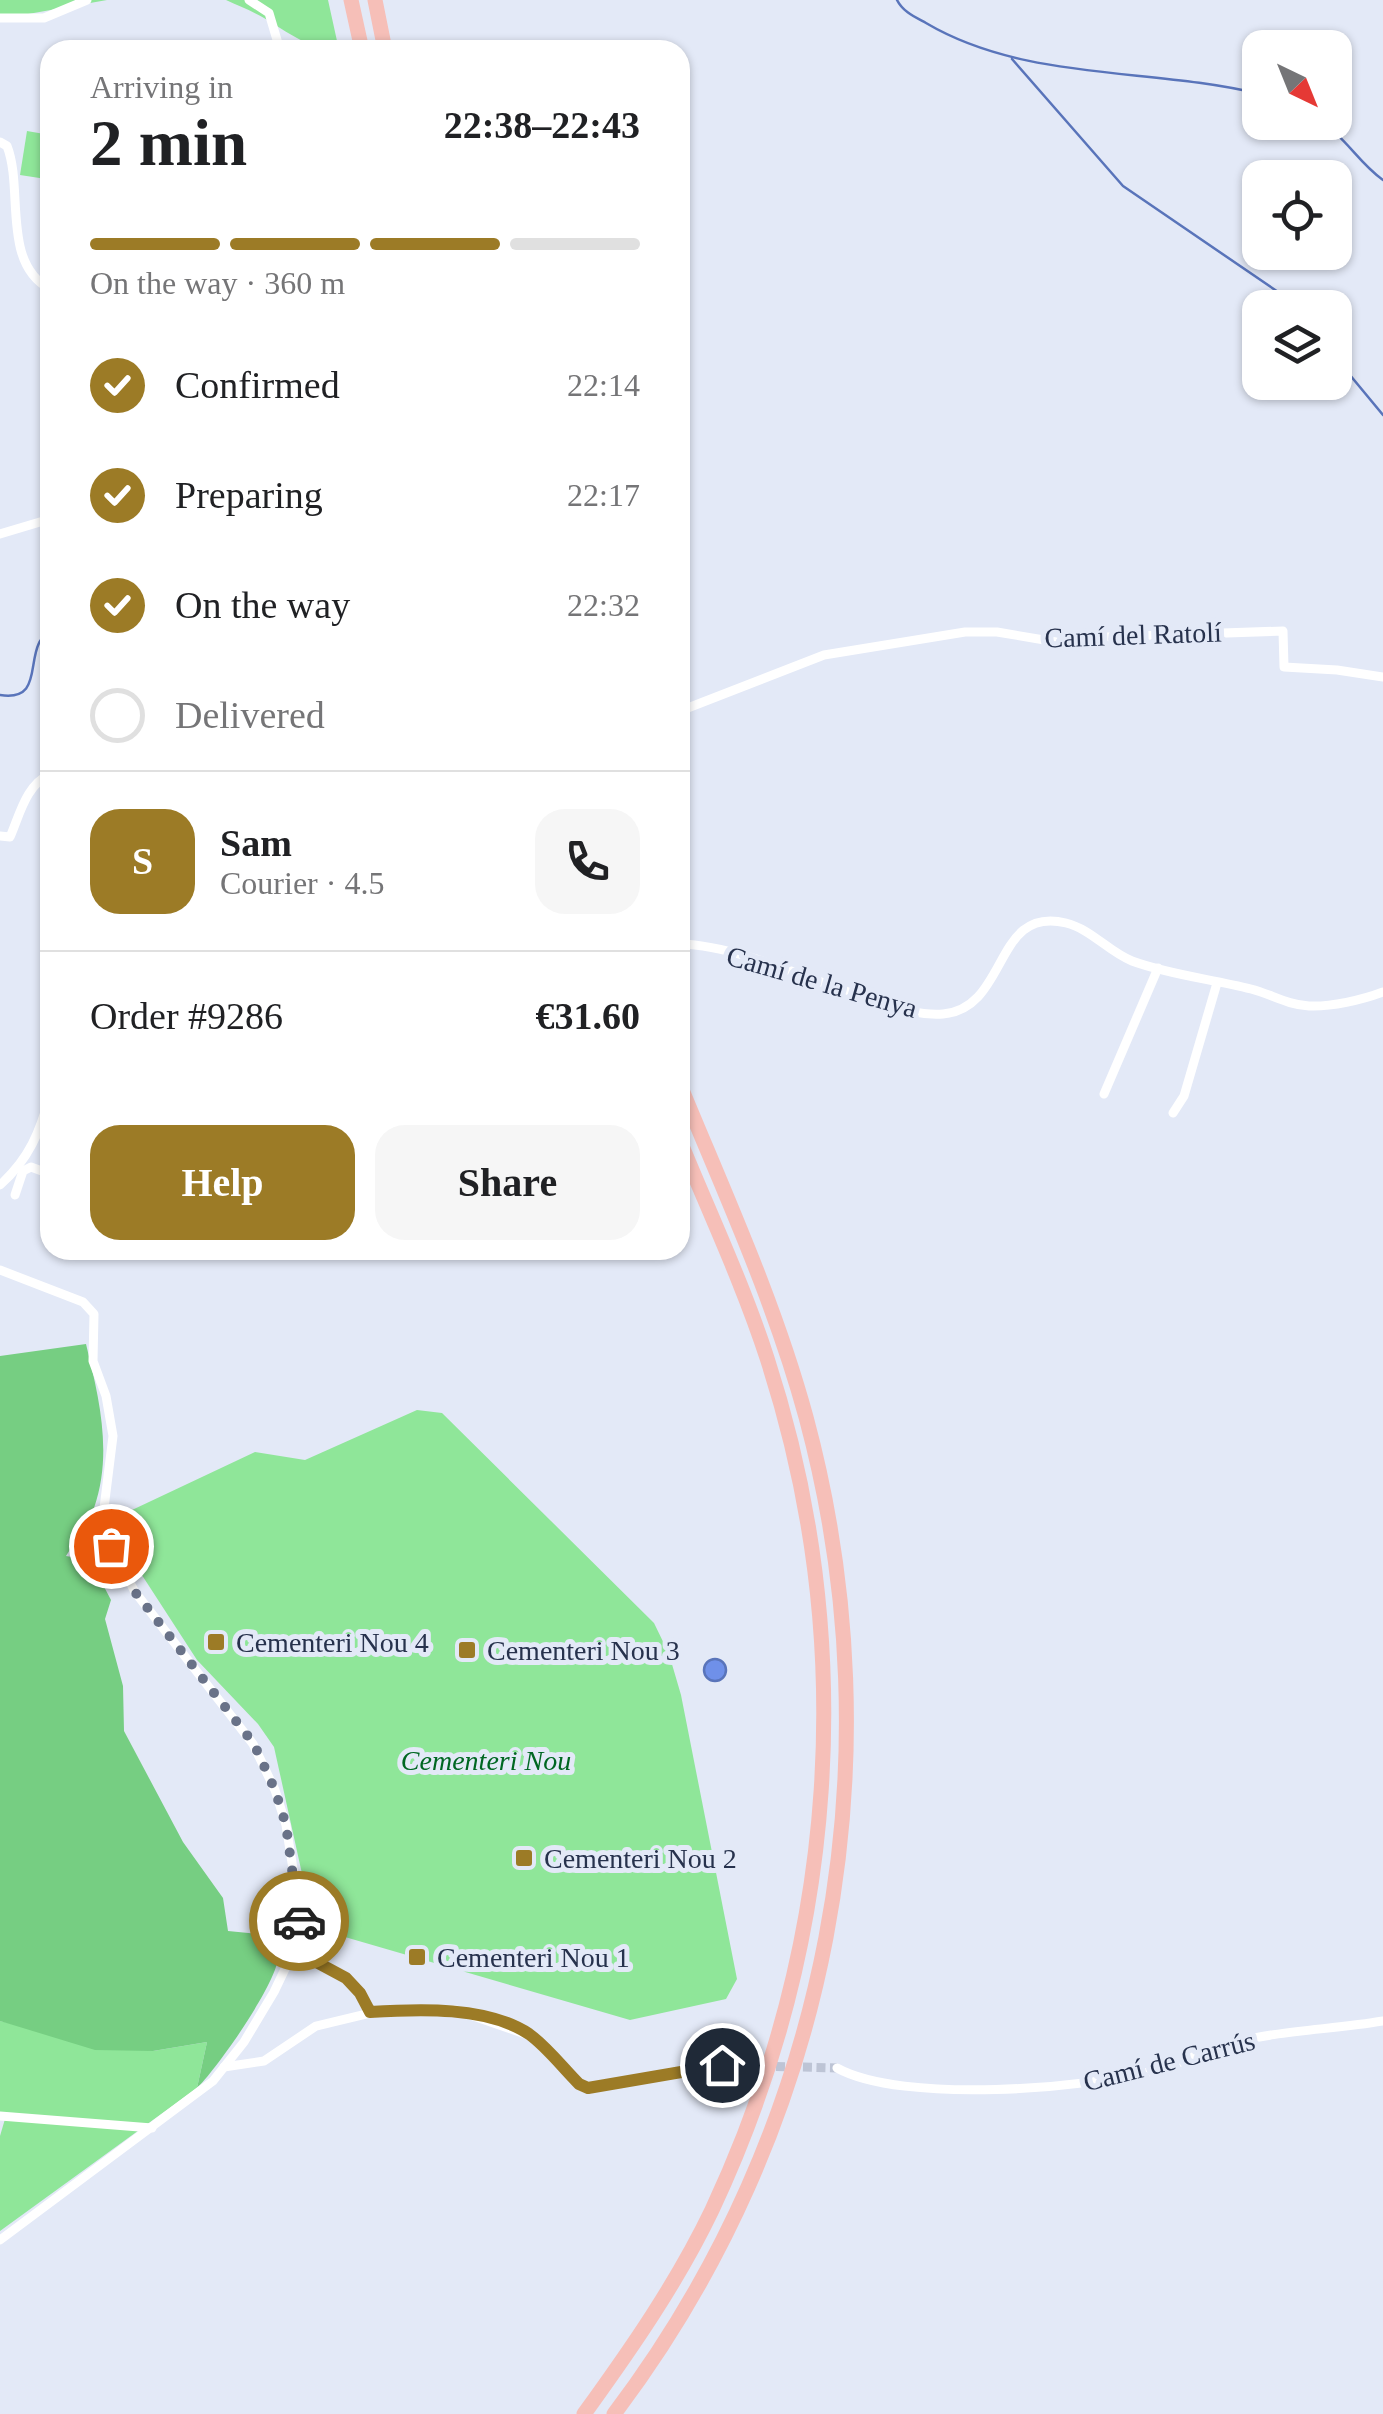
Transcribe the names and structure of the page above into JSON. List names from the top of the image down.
{
  "streets": {
    "street": ["Camí del Ratolí", "Camí de la Penya", "Camí de Carrús"]
  },
  "parks": ["Cementeri Nou"],
  "places": {
    "transit": [
      "Cementeri Nou 4",
      "Cementeri Nou 3",
      "Cementeri Nou 2",
      "Cementeri Nou 1"
    ]
  },
  "north": "bottom right",
  "page": {
    "heading": ["2 min", "Arriving in", "22:38–22:43"],
    "panel": [
      "Sam",
      "Courier · 4.5",
      "Order #9286",
      "€31.60"
    ],
    "bar": "On the way · 360 m",
    "list": [
      ["Confirmed", "22:14"],
      ["Preparing", "22:17"],
      ["On the way", "22:32"],
      "Delivered"
    ],
    "round": "S",
    "buttons": ["Help", "Share"]
  }
}
